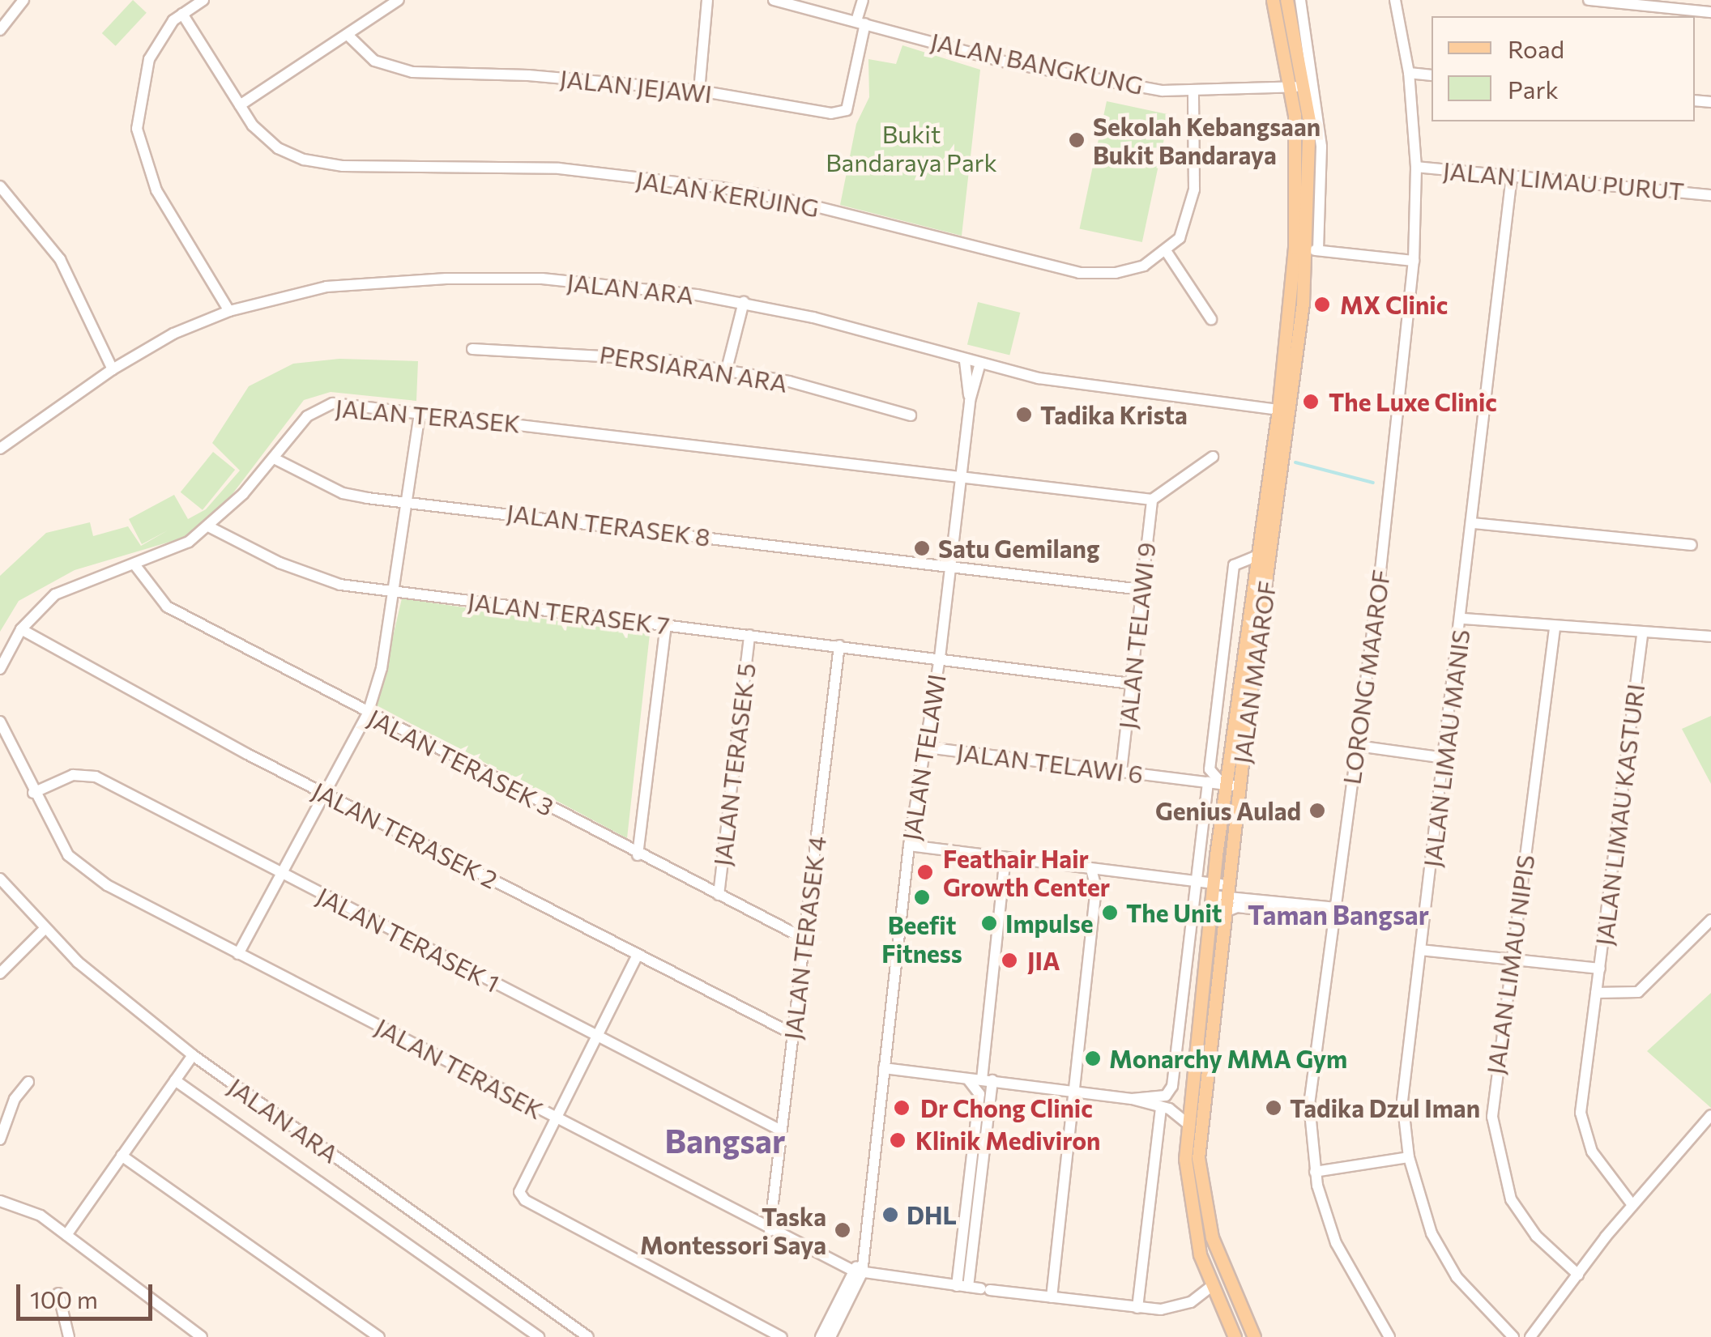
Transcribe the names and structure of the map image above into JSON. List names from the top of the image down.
{
  "streets": {
    "main road": ["JALAN MAAROF"],
    "street": [
      "JALAN BANGKUNG",
      "JALAN JEJAWI",
      "JALAN LIMAU PURUT",
      "JALAN KERUING",
      "JALAN ARA",
      "PERSIARAN ARA",
      "JALAN TERASEK",
      "JALAN TERASEK 8",
      "JALAN TERASEK 7",
      "JALAN TELAWI 9",
      "LORONG MAAROF",
      "JALAN LIMAU MANIS",
      "JALAN TELAWI",
      "JALAN TERASEK 3",
      "JALAN TELAWI 6",
      "JALAN TERASEK 5",
      "JALAN LIMAU KASTURI",
      "JALAN TERASEK 2",
      "JALAN TERASEK 4",
      "JALAN TERASEK 1",
      "JALAN LIMAU NIPIS"
    ]
  },
  "crossings": [
    ["JALAN BANGKUNG", "JALAN JEJAWI"],
    ["JALAN BANGKUNG", "JALAN MAAROF"],
    ["JALAN LIMAU PURUT", "LORONG MAAROF"],
    ["JALAN LIMAU PURUT", "JALAN LIMAU MANIS"],
    ["JALAN ARA", "PERSIARAN ARA"],
    ["JALAN ARA", "JALAN MAAROF"],
    ["JALAN ARA", "JALAN TELAWI"],
    ["JALAN TERASEK", "JALAN TERASEK 8"],
    ["JALAN TERASEK", "JALAN TERASEK 7"],
    ["JALAN TERASEK", "JALAN MAAROF"],
    ["JALAN TERASEK", "JALAN TELAWI"],
    ["JALAN TERASEK", "JALAN TERASEK 3"],
    ["JALAN TERASEK", "JALAN TERASEK 2"],
    ["JALAN TERASEK", "JALAN TERASEK 4"],
    ["JALAN TERASEK", "JALAN TERASEK 1"],
    ["JALAN TERASEK 8", "JALAN TELAWI 9"],
    ["JALAN TERASEK 8", "JALAN TELAWI"],
    ["JALAN TERASEK 7", "JALAN TELAWI 9"],
    ["JALAN TERASEK 7", "JALAN TELAWI"],
    ["JALAN TERASEK 7", "JALAN TERASEK 5"],
    ["JALAN TERASEK 7", "JALAN TERASEK 4"],
    ["JALAN TELAWI 9", "JALAN TELAWI 6"],
    ["JALAN MAAROF", "JALAN TELAWI 6"],
    ["JALAN TELAWI", "JALAN TELAWI 6"],
    ["JALAN TERASEK 3", "JALAN TERASEK 5"],
    ["JALAN TERASEK 3", "JALAN TERASEK 4"],
    ["JALAN TERASEK 2", "JALAN TERASEK 4"],
    ["JALAN TERASEK 4", "JALAN TERASEK 1"]
  ],
  "districts": ["Taman Bangsar", "Bangsar"],
  "parks": ["Bukit Bandaraya Park"],
  "places": [
    "Sekolah Kebangsaan Bukit Bandaraya",
    "MX Clinic",
    "The Luxe Clinic",
    "Tadika Krista",
    "Satu Gemilang",
    "Genius Aulad",
    "Feathair Hair Growth Center",
    "Beefit Fitness",
    "The Unit",
    "Impulse",
    "JIA",
    "Monarchy MMA Gym",
    "Dr Chong Clinic",
    "Tadika Dzul Iman",
    "Klinik Mediviron",
    "DHL",
    "Taska Montessori Saya"
  ],
  "legend": ["Road", "Park"],
  "scale_bar": "100 m"
}
